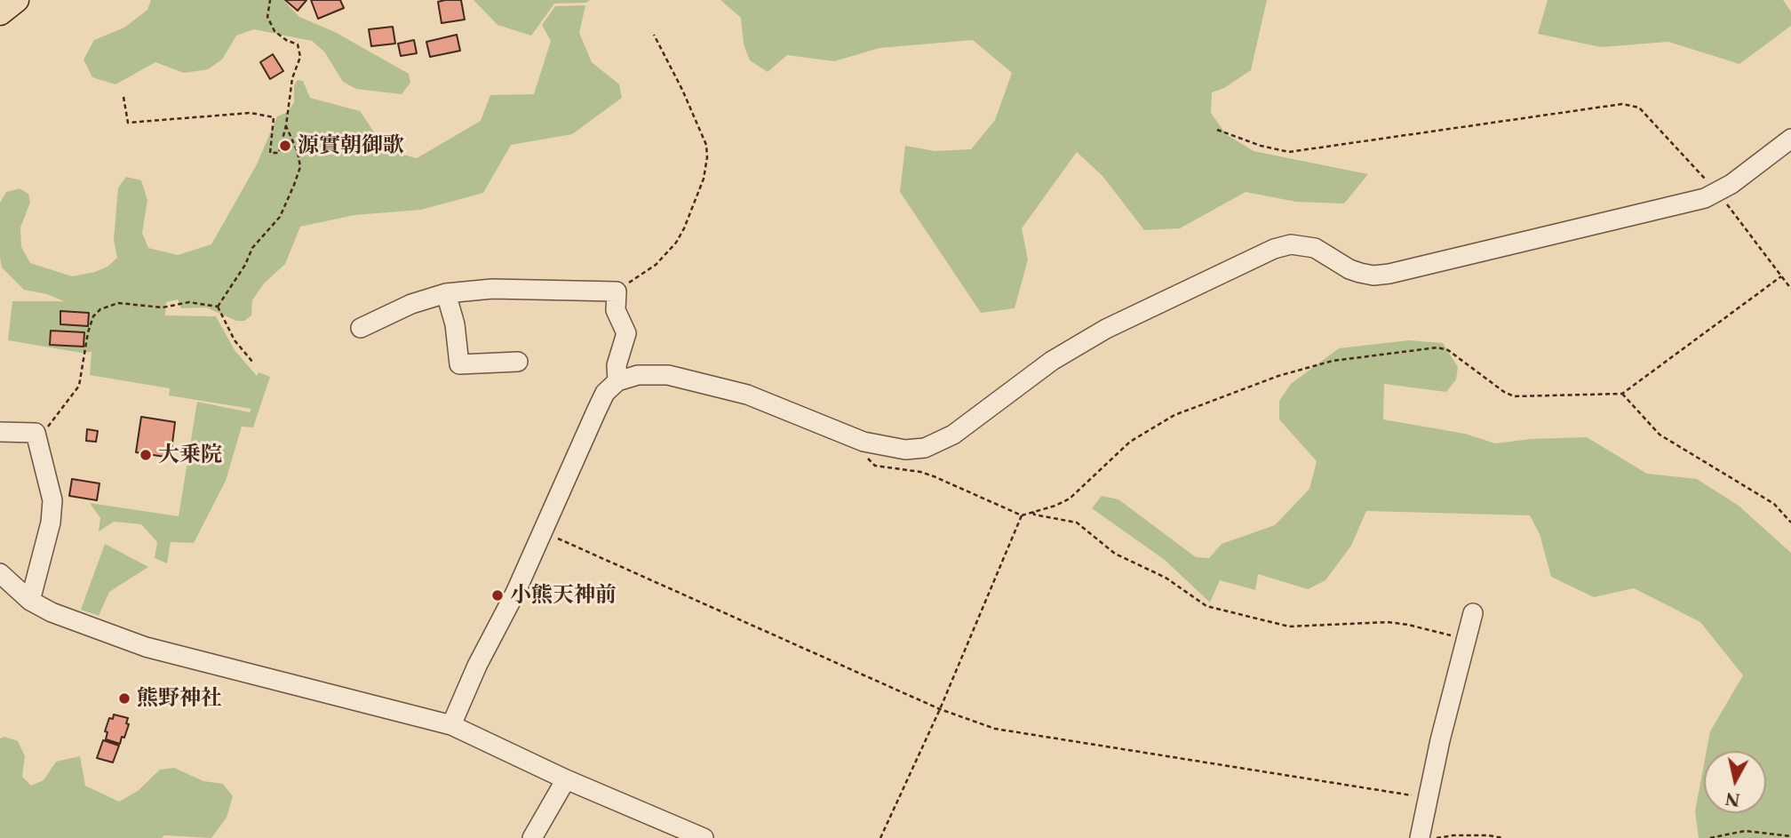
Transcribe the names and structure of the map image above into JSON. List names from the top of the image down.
{
  "places": [
    "源實朝御歌",
    "大乗院",
    "小熊天神前",
    "熊野神社"
  ],
  "north": "bottom"
}
